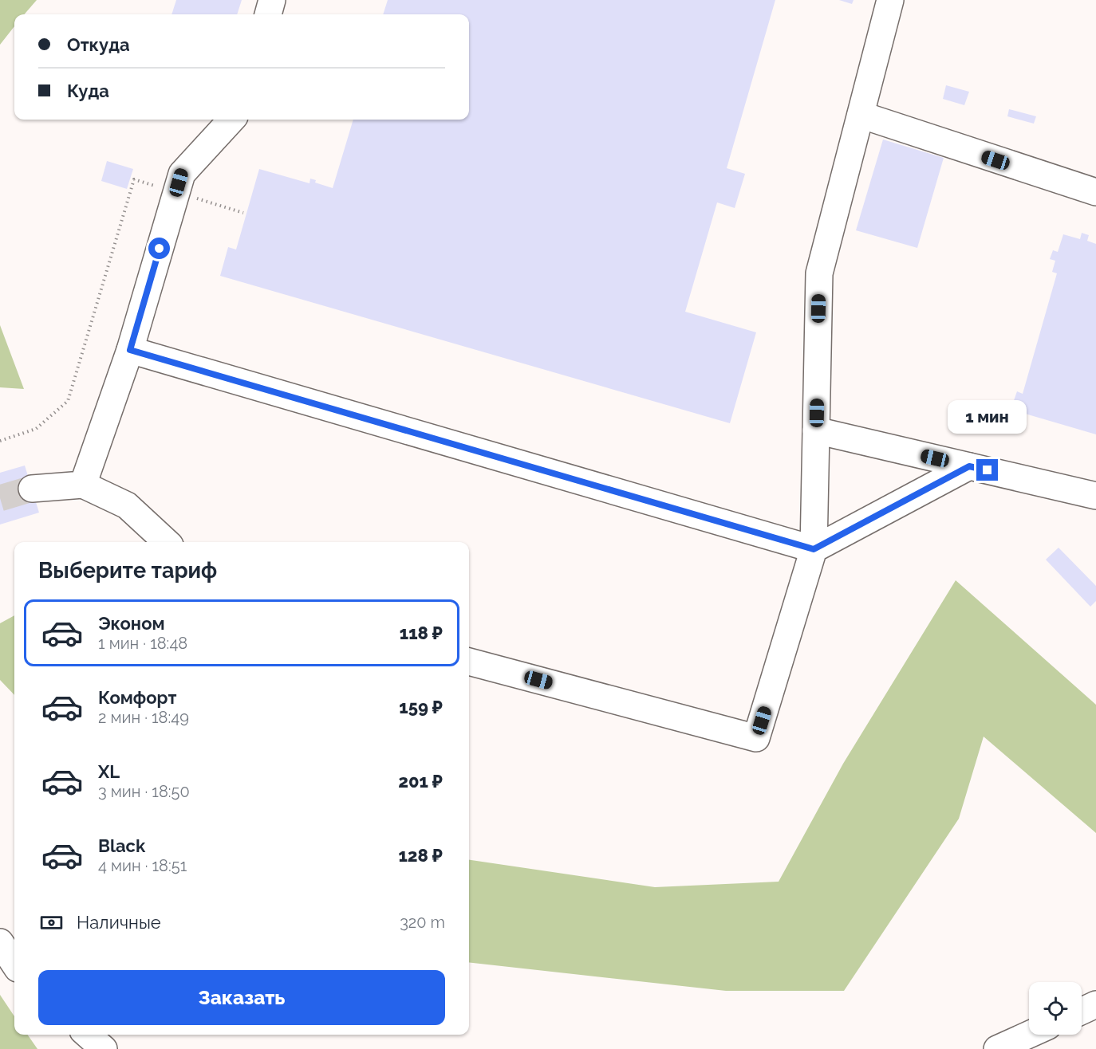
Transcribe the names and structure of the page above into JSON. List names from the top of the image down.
{
  "page": {
    "banner": ["Откуда", "Куда"],
    "bubble": "1 мин",
    "heading": "Выберите тариф",
    "list": [
      {
        "name": "Эконом",
        "note": "1 мин · 18:48",
        "value": "118 ₽"
      },
      {
        "name": "Комфорт",
        "note": "2 мин · 18:49",
        "value": "159 ₽"
      },
      {
        "name": "XL",
        "note": "3 мин · 18:50",
        "value": "201 ₽"
      },
      {
        "name": "Black",
        "note": "4 мин · 18:51",
        "value": "128 ₽"
      }
    ],
    "pay": ["Наличные", "320 m"],
    "buttons": "Заказать"
  }
}
